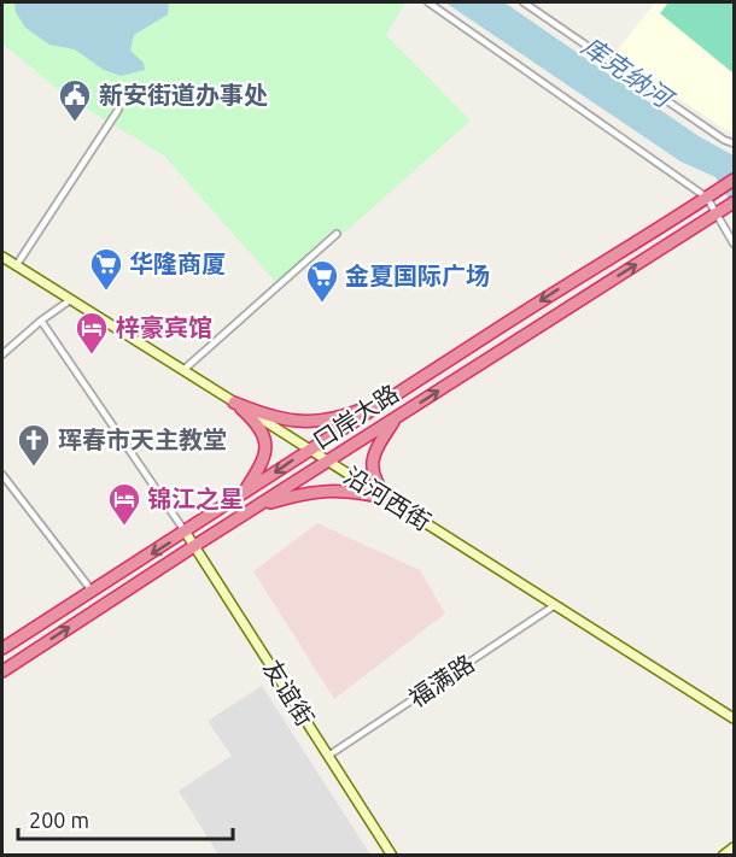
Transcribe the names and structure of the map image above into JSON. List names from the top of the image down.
{
  "streets": {
    "highway": ["口岸大路"],
    "street": ["沿河西街", "福满路", "友谊街"]
  },
  "crossings": [
    ["口岸大路", "沿河西街"],
    ["口岸大路", "友谊街"],
    ["沿河西街", "福满路"],
    ["福满路", "友谊街"]
  ],
  "water": ["库克纳河"],
  "places": {
    "public building": ["新安街道办事处"],
    "supermarket": ["华隆商厦", "金夏国际广场"],
    "hotel": ["梓豪宾馆", "锦江之星"],
    "church": ["珲春市天主教堂"]
  },
  "scale_bar": "200 m"
}
